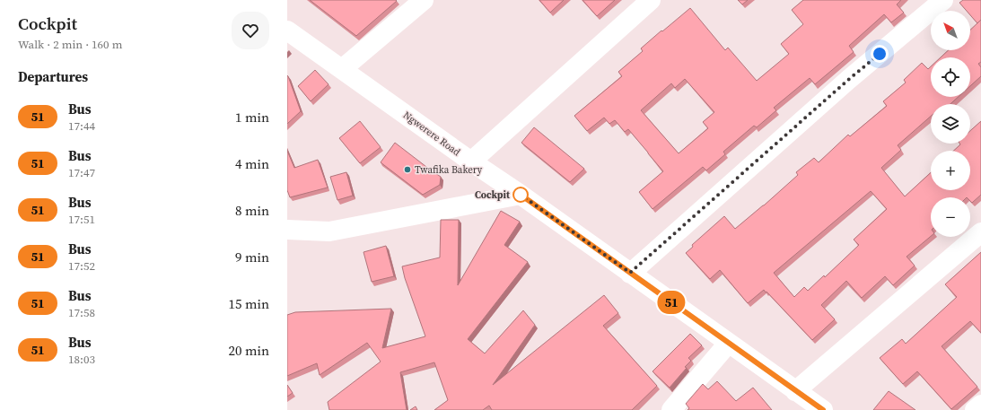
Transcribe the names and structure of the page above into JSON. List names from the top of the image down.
{
  "streets": {
    "street": ["Ngwerere Road"]
  },
  "places": ["Twafika Bakery", "Cockpit"],
  "lines": ["bus line 51"],
  "north": "top left",
  "page": {
    "heading": [
      ["Cockpit", "Walk · 2 min · 160 m"],
      "Departures"
    ],
    "on_map": "51",
    "map_buttons": ["+", "−"],
    "list": [
      {
        "mark": "51",
        "name": "Bus",
        "note": "17:44",
        "value": "1 min"
      },
      {
        "mark": "51",
        "name": "Bus",
        "note": "17:47",
        "value": "4 min"
      },
      {
        "mark": "51",
        "name": "Bus",
        "note": "17:51",
        "value": "8 min"
      },
      {
        "mark": "51",
        "name": "Bus",
        "note": "17:52",
        "value": "9 min"
      },
      {
        "mark": "51",
        "name": "Bus",
        "note": "17:58",
        "value": "15 min"
      },
      {
        "mark": "51",
        "name": "Bus",
        "note": "18:03",
        "value": "20 min"
      }
    ]
  }
}
